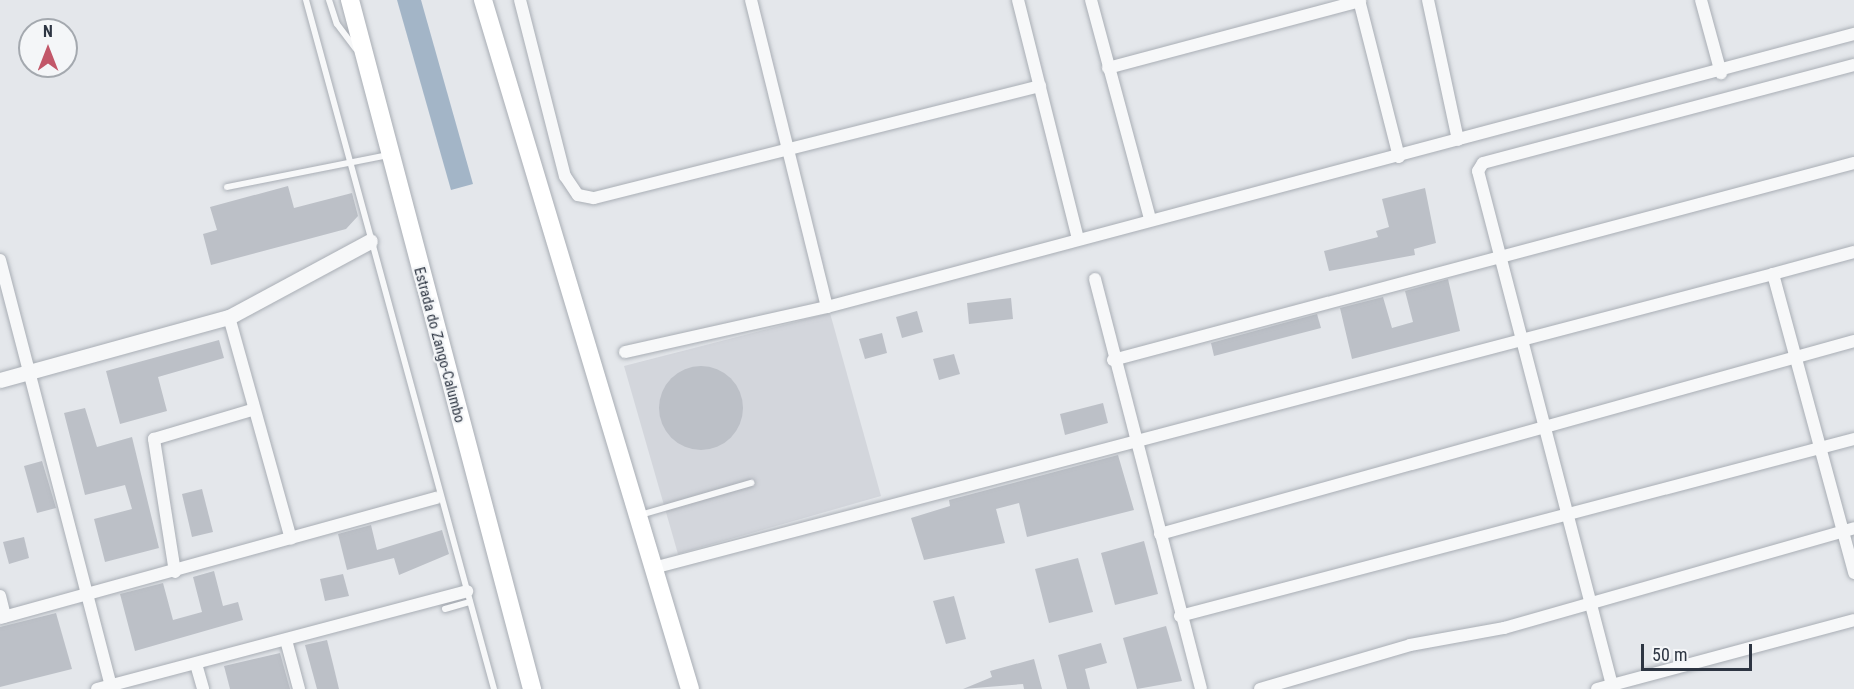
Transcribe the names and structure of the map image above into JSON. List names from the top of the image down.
{
  "streets": {
    "main road": ["Estrada do Zango-Calumbo"]
  },
  "scale_bar": "50 m",
  "north": "top"
}
